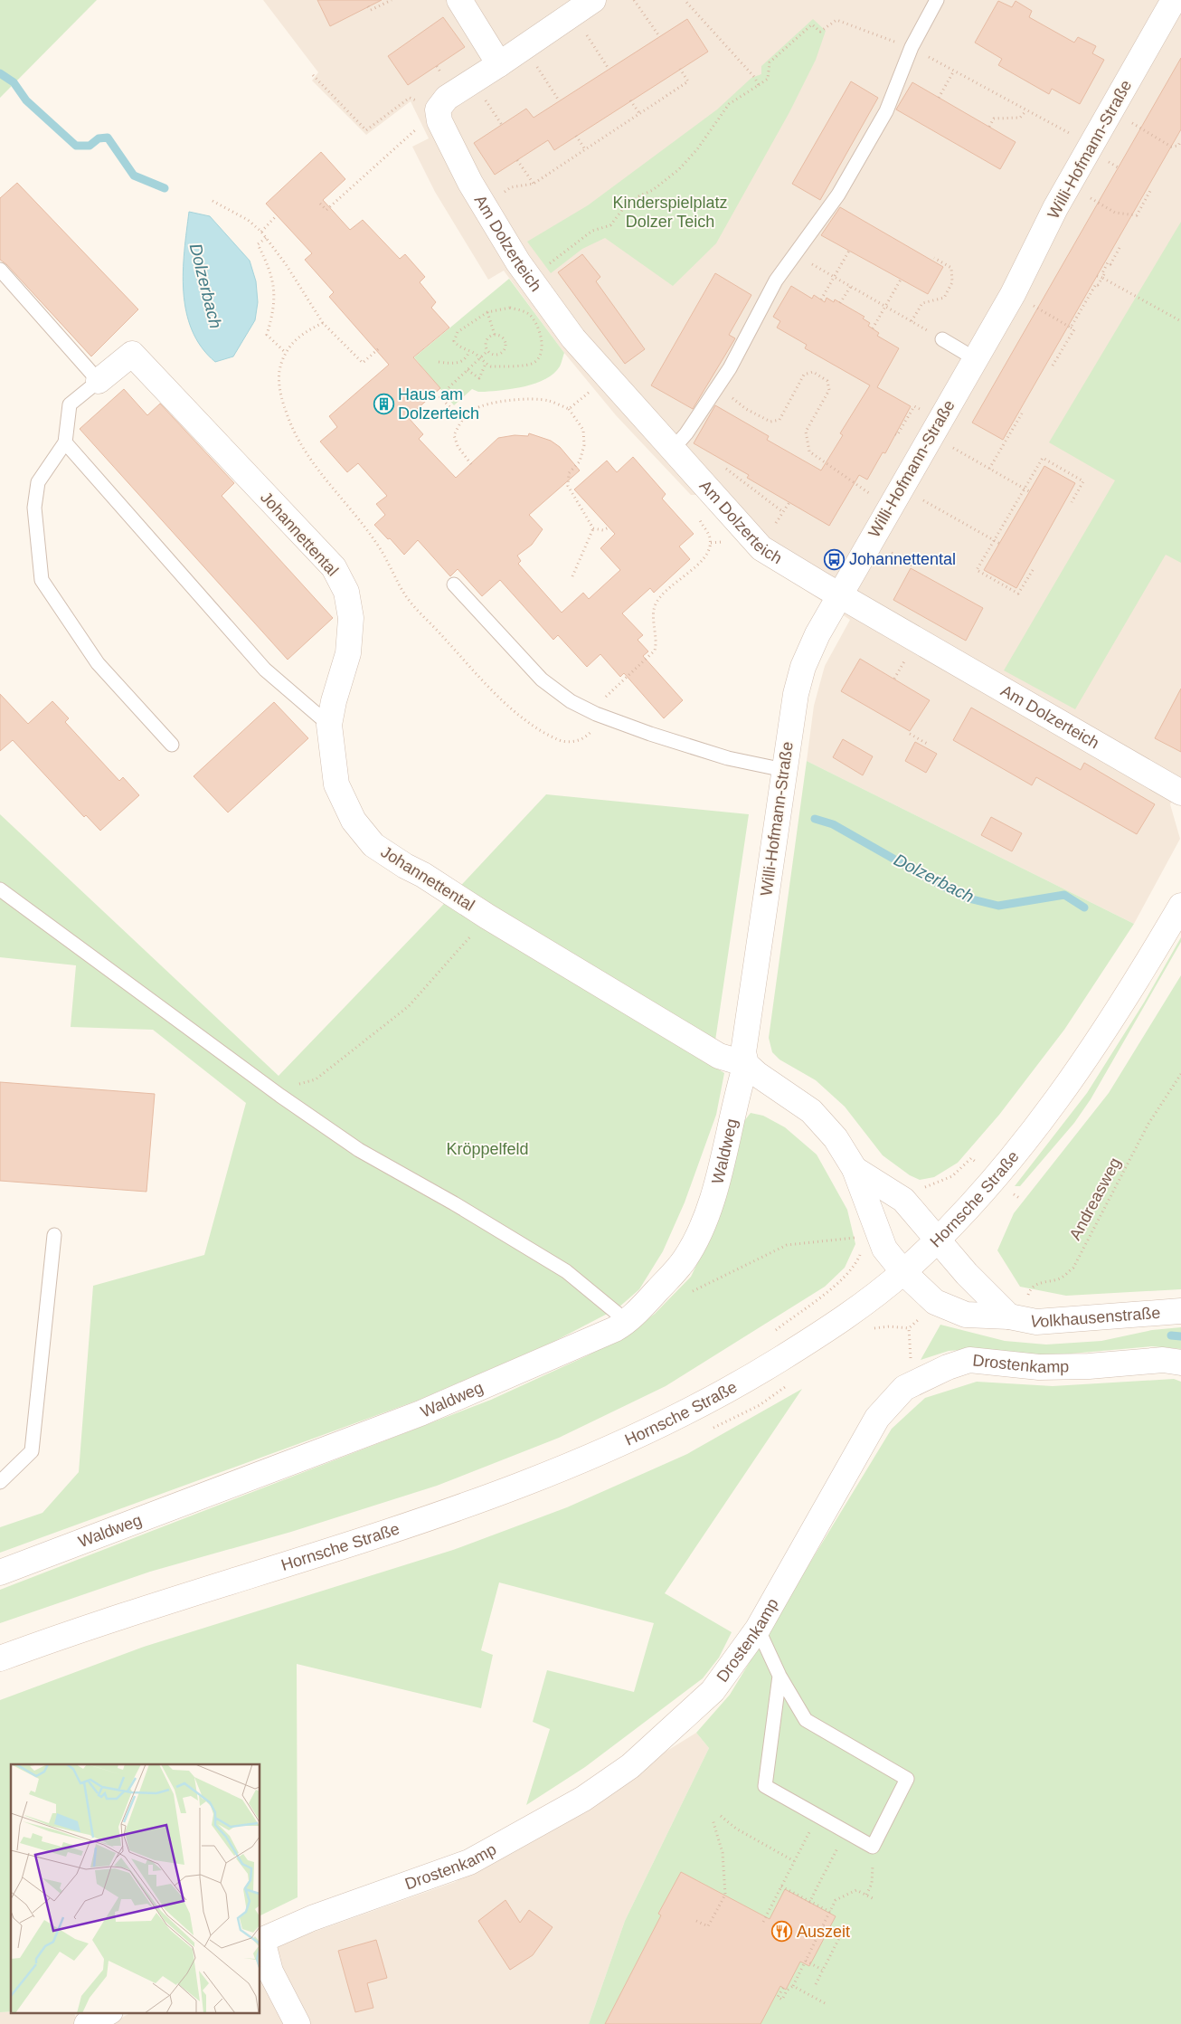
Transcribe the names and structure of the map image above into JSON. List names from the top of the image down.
{
  "streets": {
    "street": [
      "Willi-Hofmann-Straße",
      "Am Dolzerteich",
      "Johannettental",
      "Waldweg",
      "Hornsche Straße",
      "Volkhausenstraße",
      "Drostenkamp"
    ],
    "path": ["Andreasweg"]
  },
  "crossings": [
    ["Willi-Hofmann-Straße", "Am Dolzerteich"],
    ["Willi-Hofmann-Straße", "Johannettental"],
    ["Willi-Hofmann-Straße", "Waldweg"],
    ["Johannettental", "Waldweg"],
    ["Hornsche Straße", "Volkhausenstraße"],
    ["Andreasweg", "Volkhausenstraße"]
  ],
  "water": ["Dolzerbach"],
  "parks": ["Kinderspielplatz Dolzer Teich", "Kröppelfeld"],
  "places": {
    "building": ["Haus am Dolzerteich"],
    "bus stop": ["Johannettental"],
    "restaurant": ["Auszeit"]
  }
}
